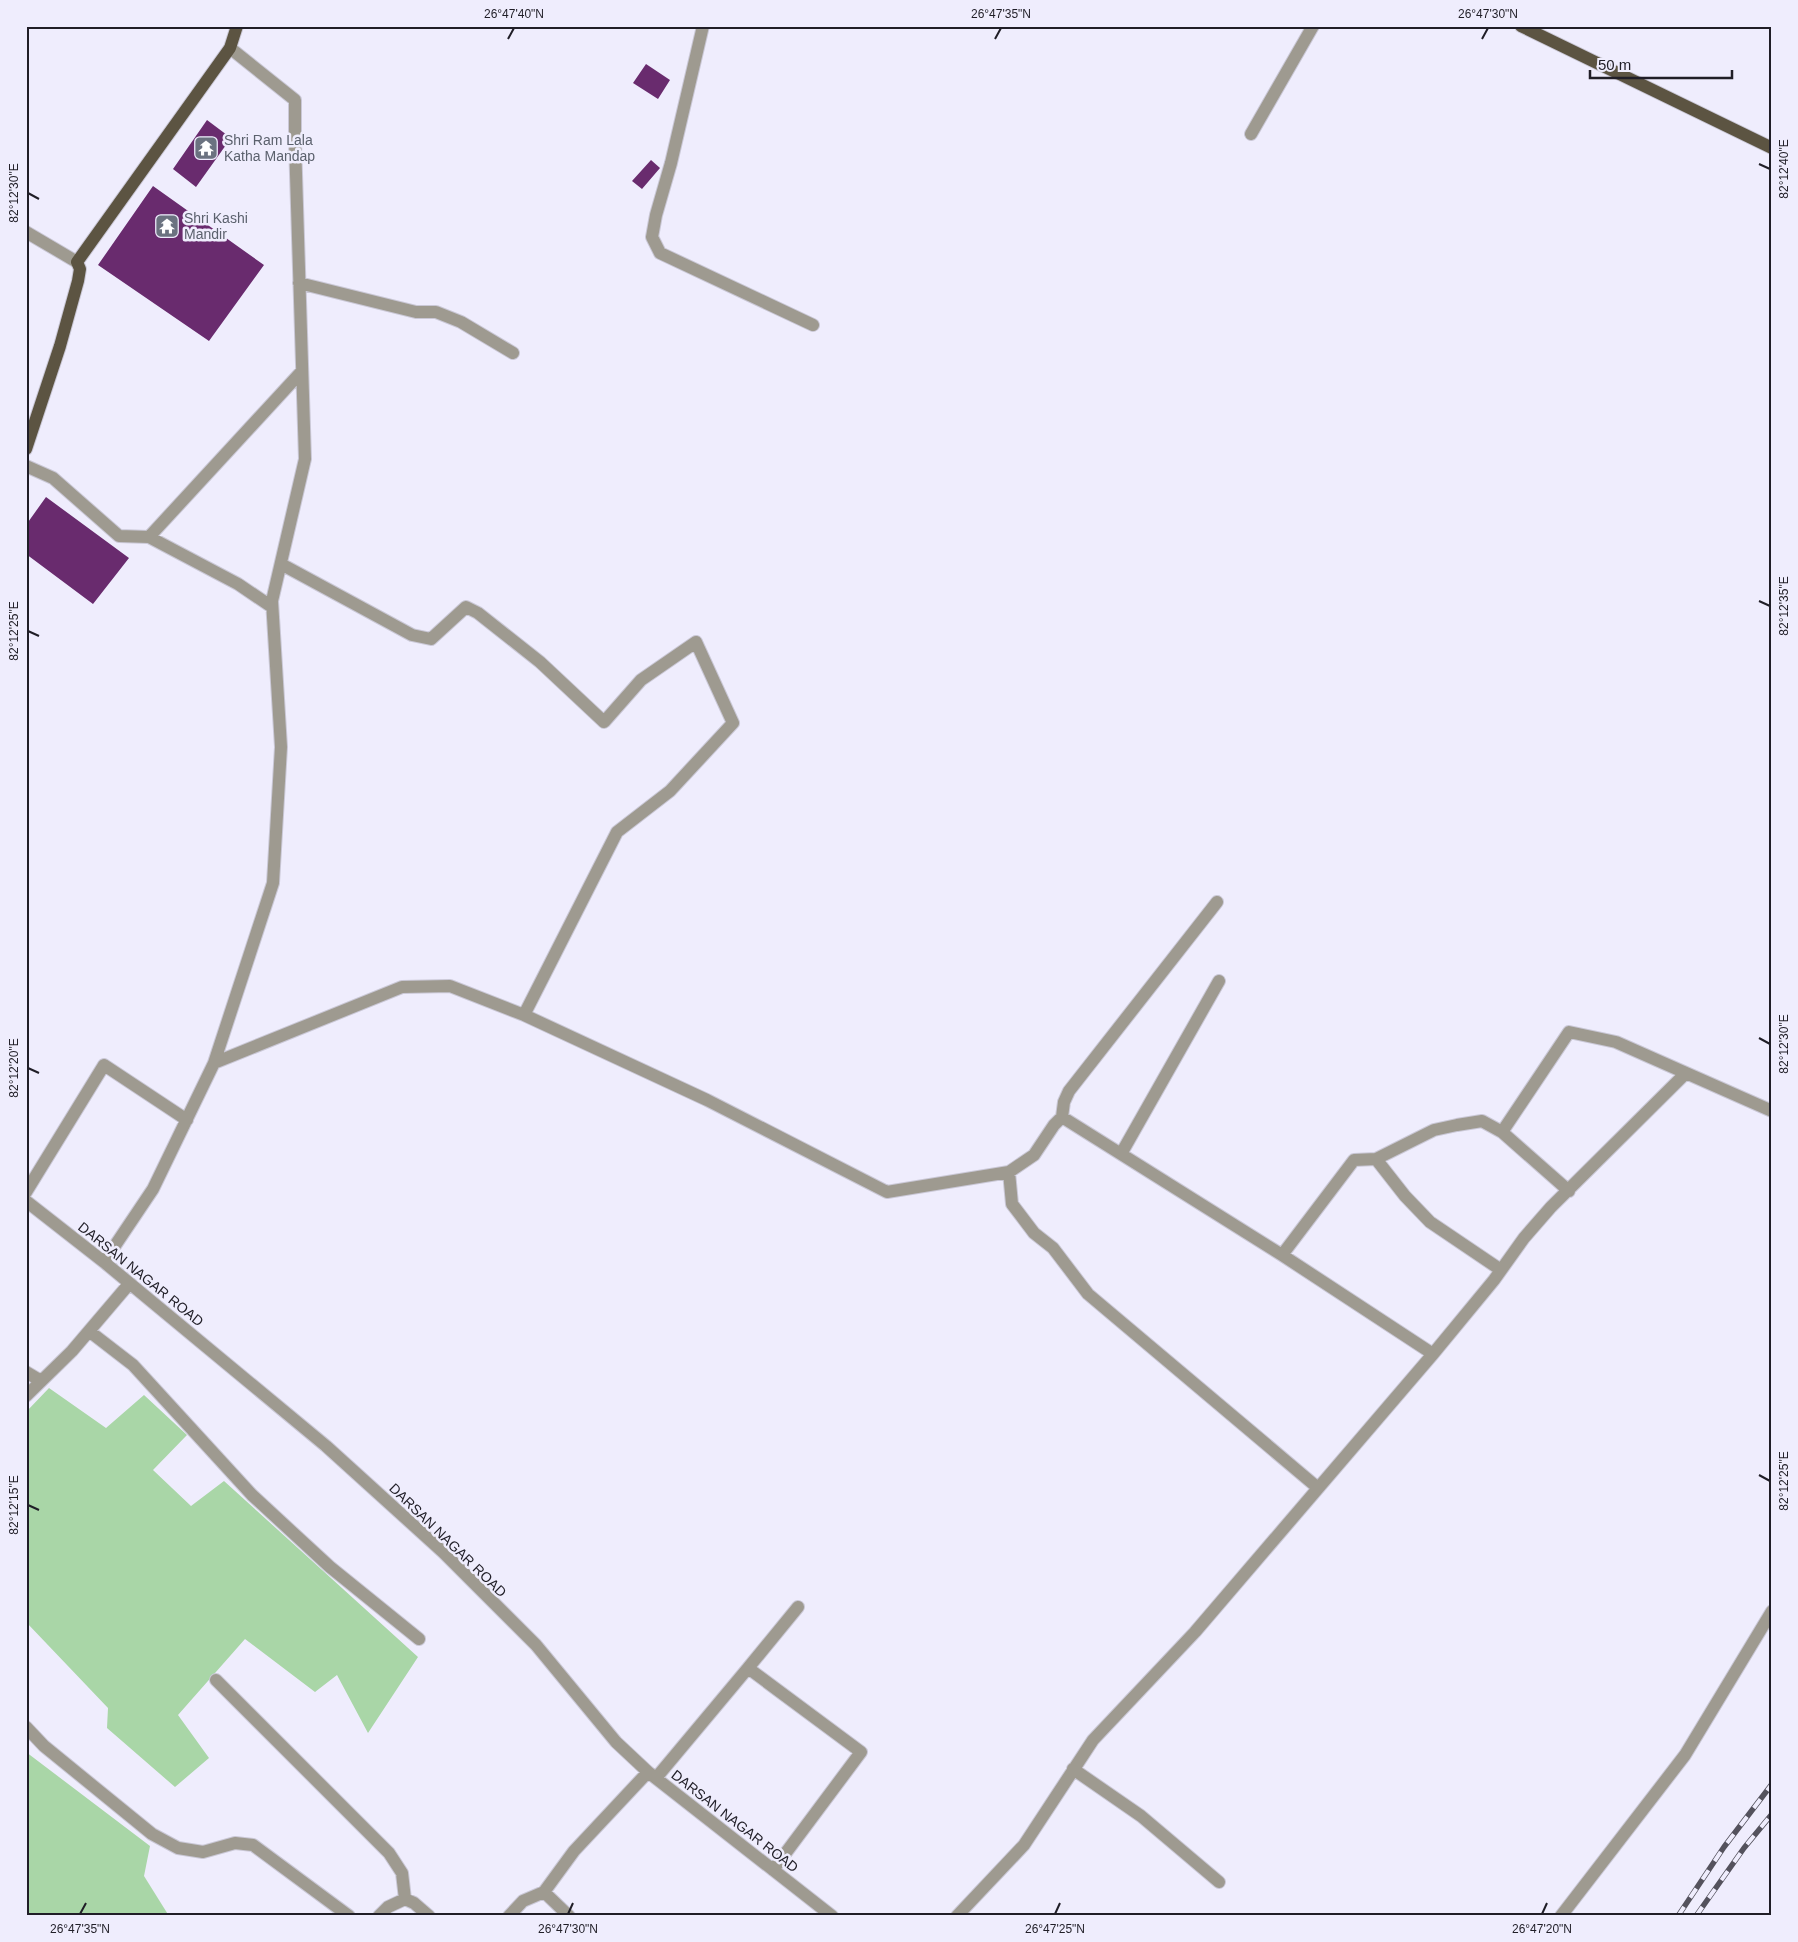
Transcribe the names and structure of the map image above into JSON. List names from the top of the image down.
{
  "streets": {
    "street": ["DARSAN NAGAR ROAD"]
  },
  "places": {
    "temple": ["Shri Ram Lala Katha Mandap", "Shri Kashi Mandir"]
  },
  "scale_bar": "50 m",
  "coordinates": [
    "26°47'40\"N",
    "26°47'35\"N",
    "26°47'30\"N",
    "82°12'40\"E",
    "82°12'30\"E",
    "82°12'35\"E",
    "82°12'25\"E",
    "82°12'20\"E",
    "82°12'15\"E",
    "26°47'25\"N",
    "26°47'20\"N"
  ]
}
